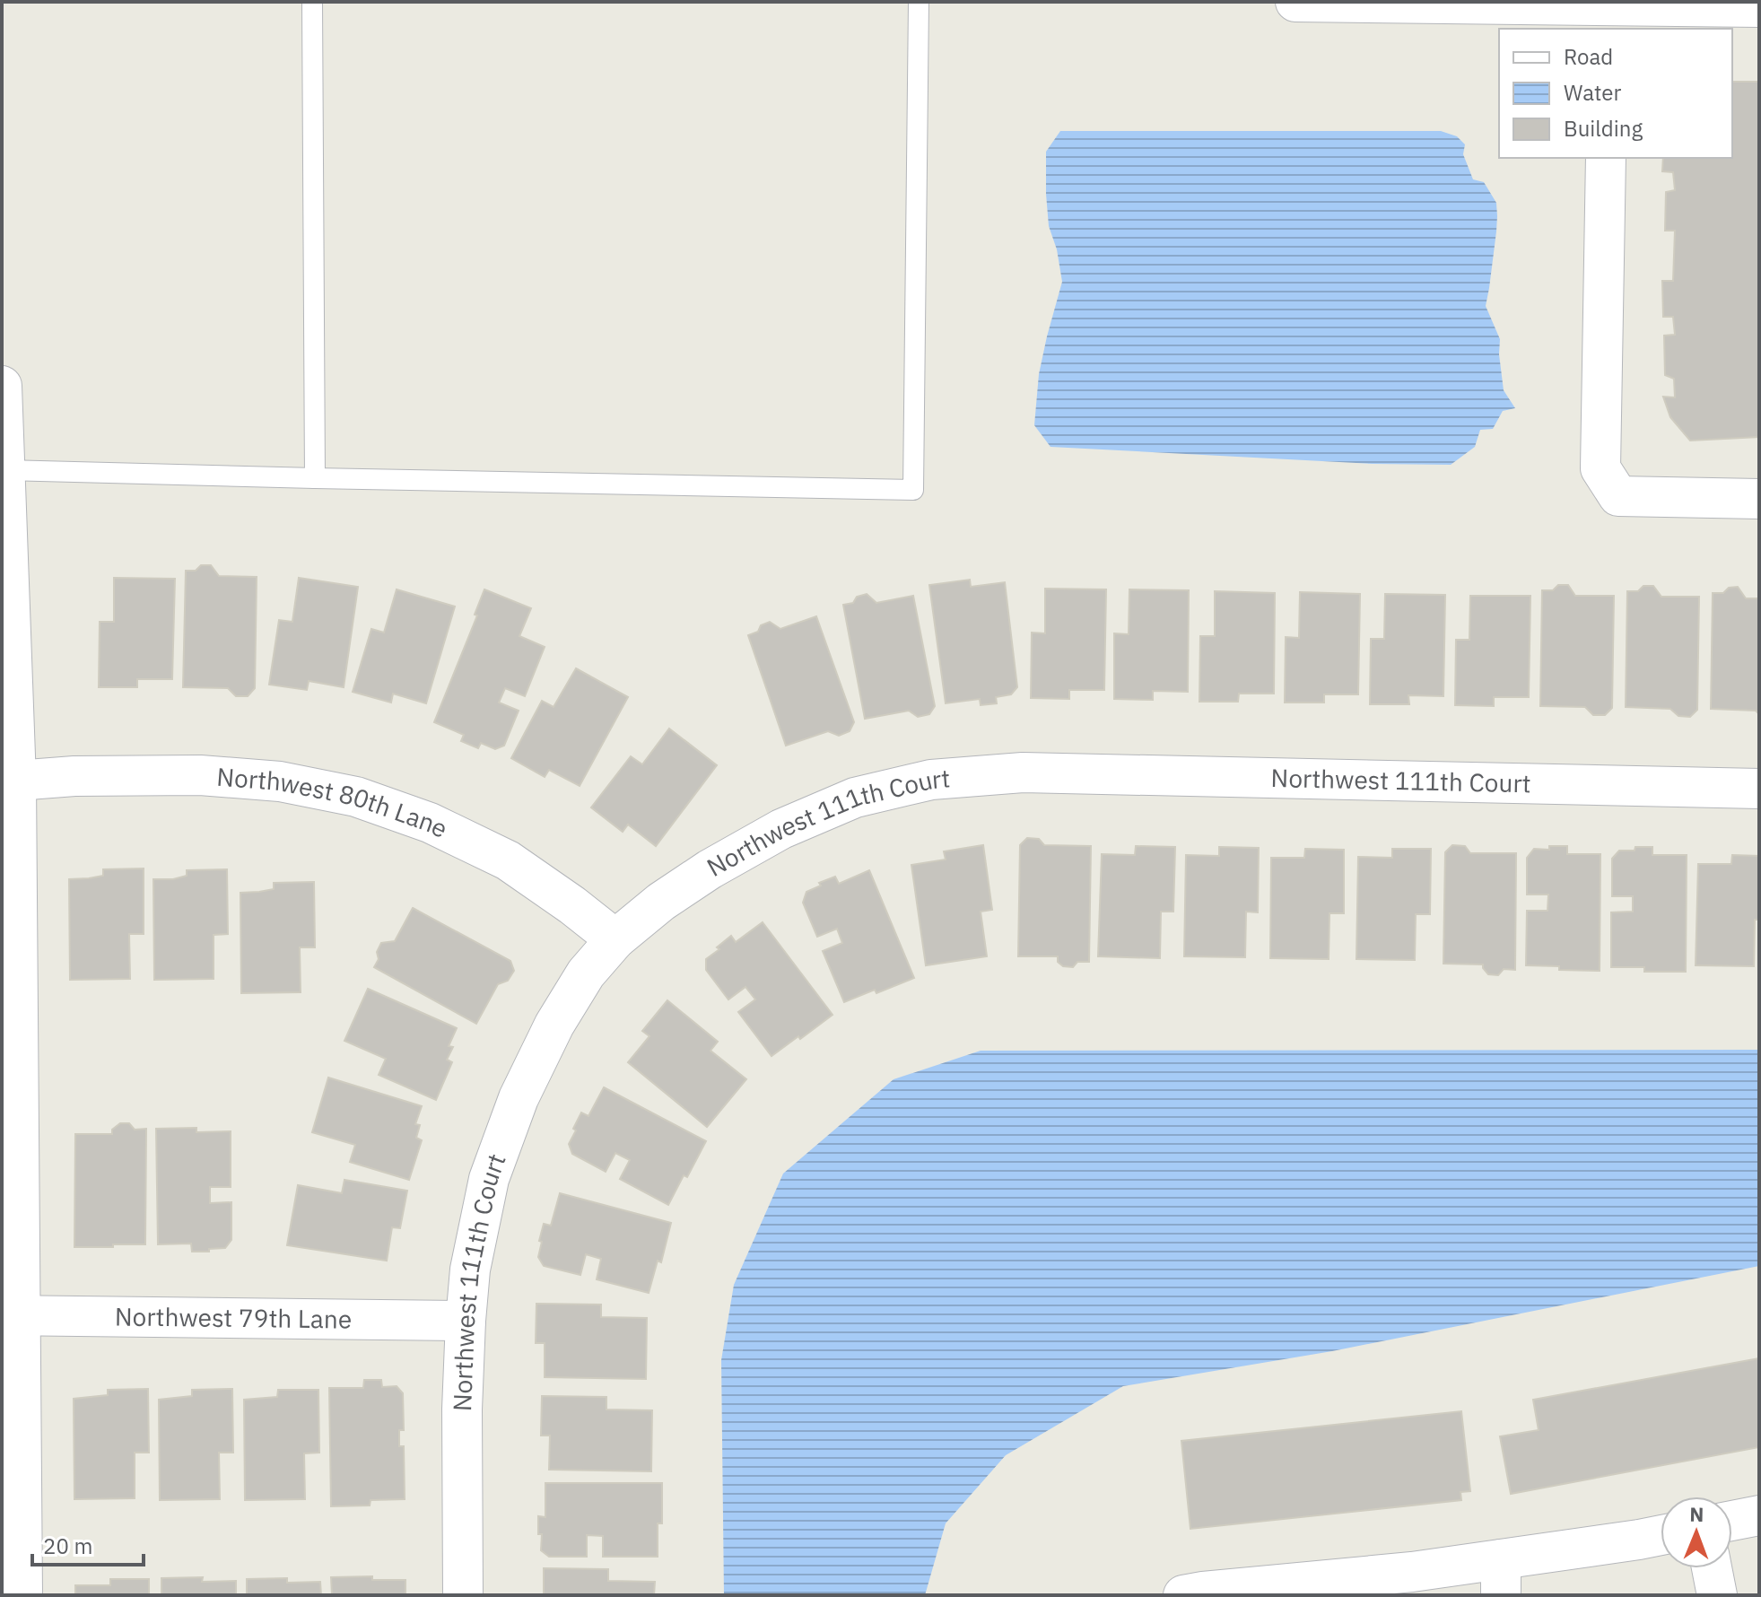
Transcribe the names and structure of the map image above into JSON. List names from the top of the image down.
{
  "streets": {
    "street": ["Northwest 111th Court", "Northwest 80th Lane", "Northwest 79th Lane"]
  },
  "crossings": [
    ["Northwest 111th Court", "Northwest 80th Lane"],
    ["Northwest 111th Court", "Northwest 79th Lane"]
  ],
  "legend": ["Road", "Water", "Building"],
  "scale_bar": "20 m",
  "north": "top"
}
